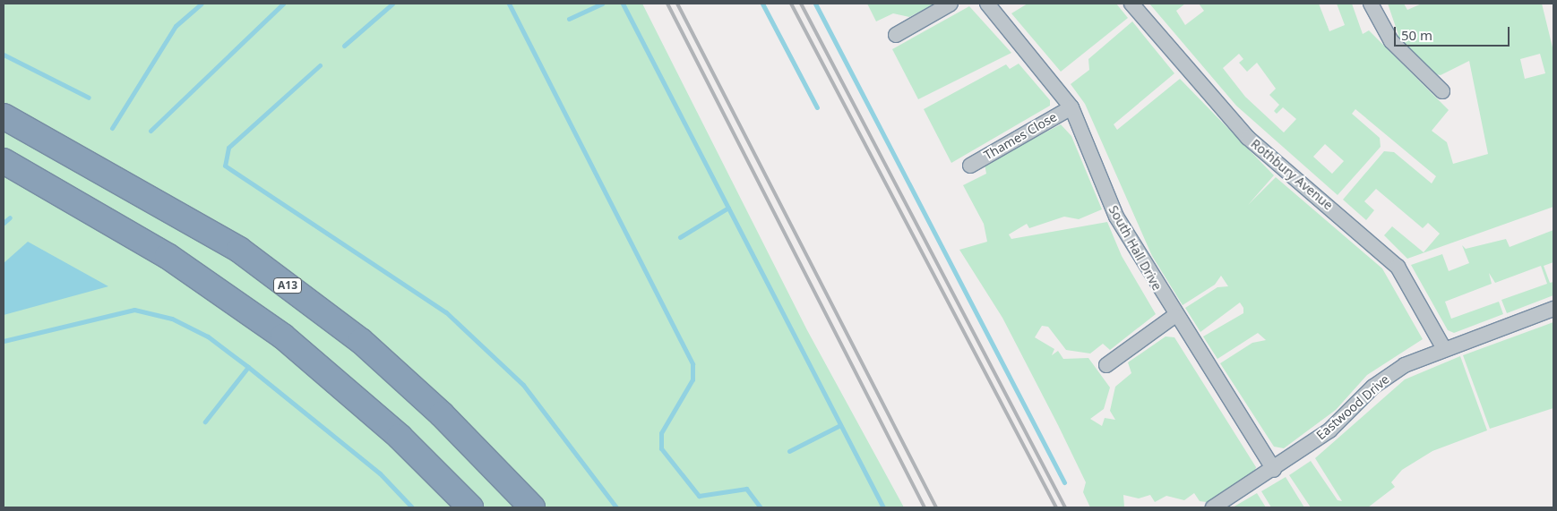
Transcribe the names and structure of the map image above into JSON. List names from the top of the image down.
{
  "streets": {
    "highway": ["A13"],
    "street": [
      "Thames Close",
      "Rothbury Avenue",
      "South Hall Drive",
      "Eastwood Drive"
    ]
  },
  "crossings": [
    ["Thames Close", "South Hall Drive"],
    ["Rothbury Avenue", "Eastwood Drive"],
    ["South Hall Drive", "Eastwood Drive"]
  ],
  "scale_bar": "50 m"
}
